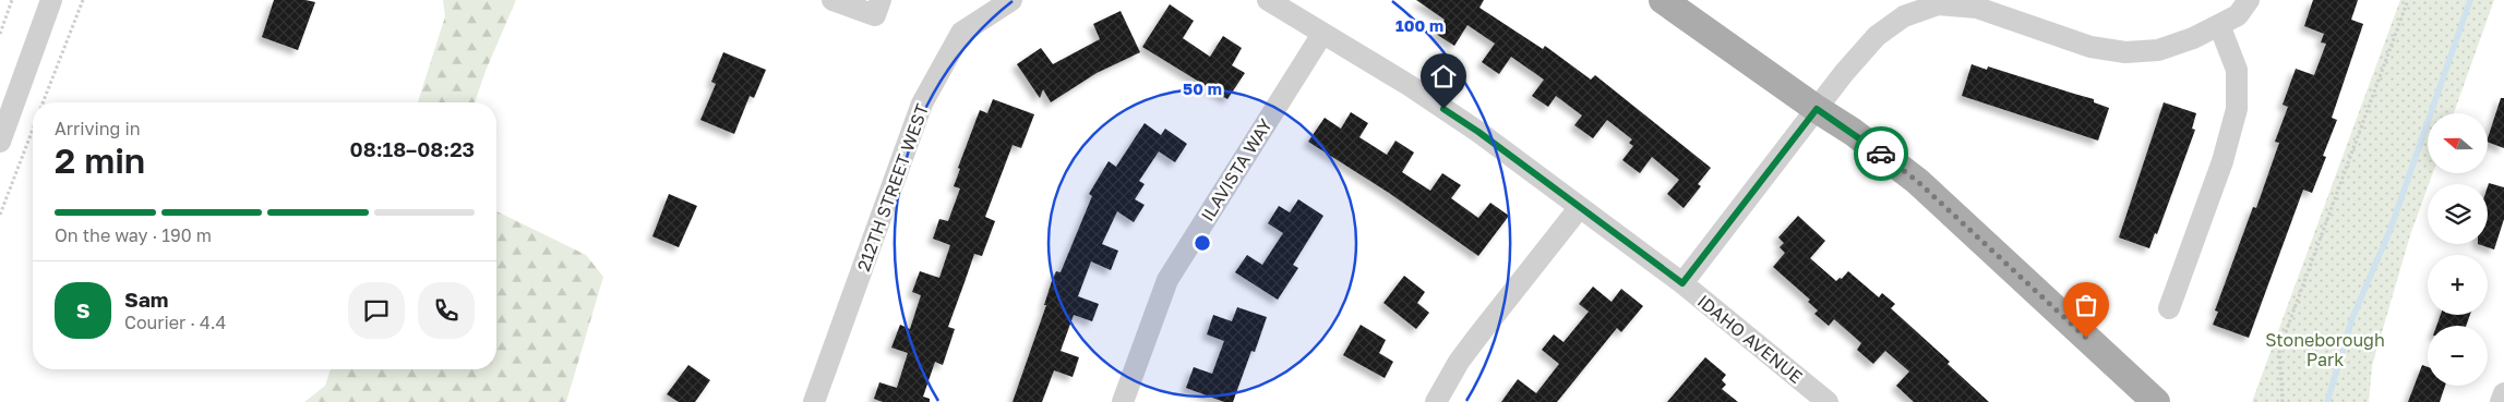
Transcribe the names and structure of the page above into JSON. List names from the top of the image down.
{
  "streets": {
    "street": ["ILAVISTA WAY", "212TH STREET WEST", "IDAHO AVENUE"]
  },
  "crossings": [
    ["ILAVISTA WAY", "IDAHO AVENUE"]
  ],
  "parks": ["Stoneborough Park"],
  "north": "left",
  "page": {
    "heading": ["2 min", "Arriving in", "08:18–08:23"],
    "panel": ["Sam", "Courier · 4.4"],
    "map_buttons": ["+", "−"],
    "bar": "On the way · 190 m",
    "round": "S"
  },
  "rings": ["100 m", "50 m"]
}
